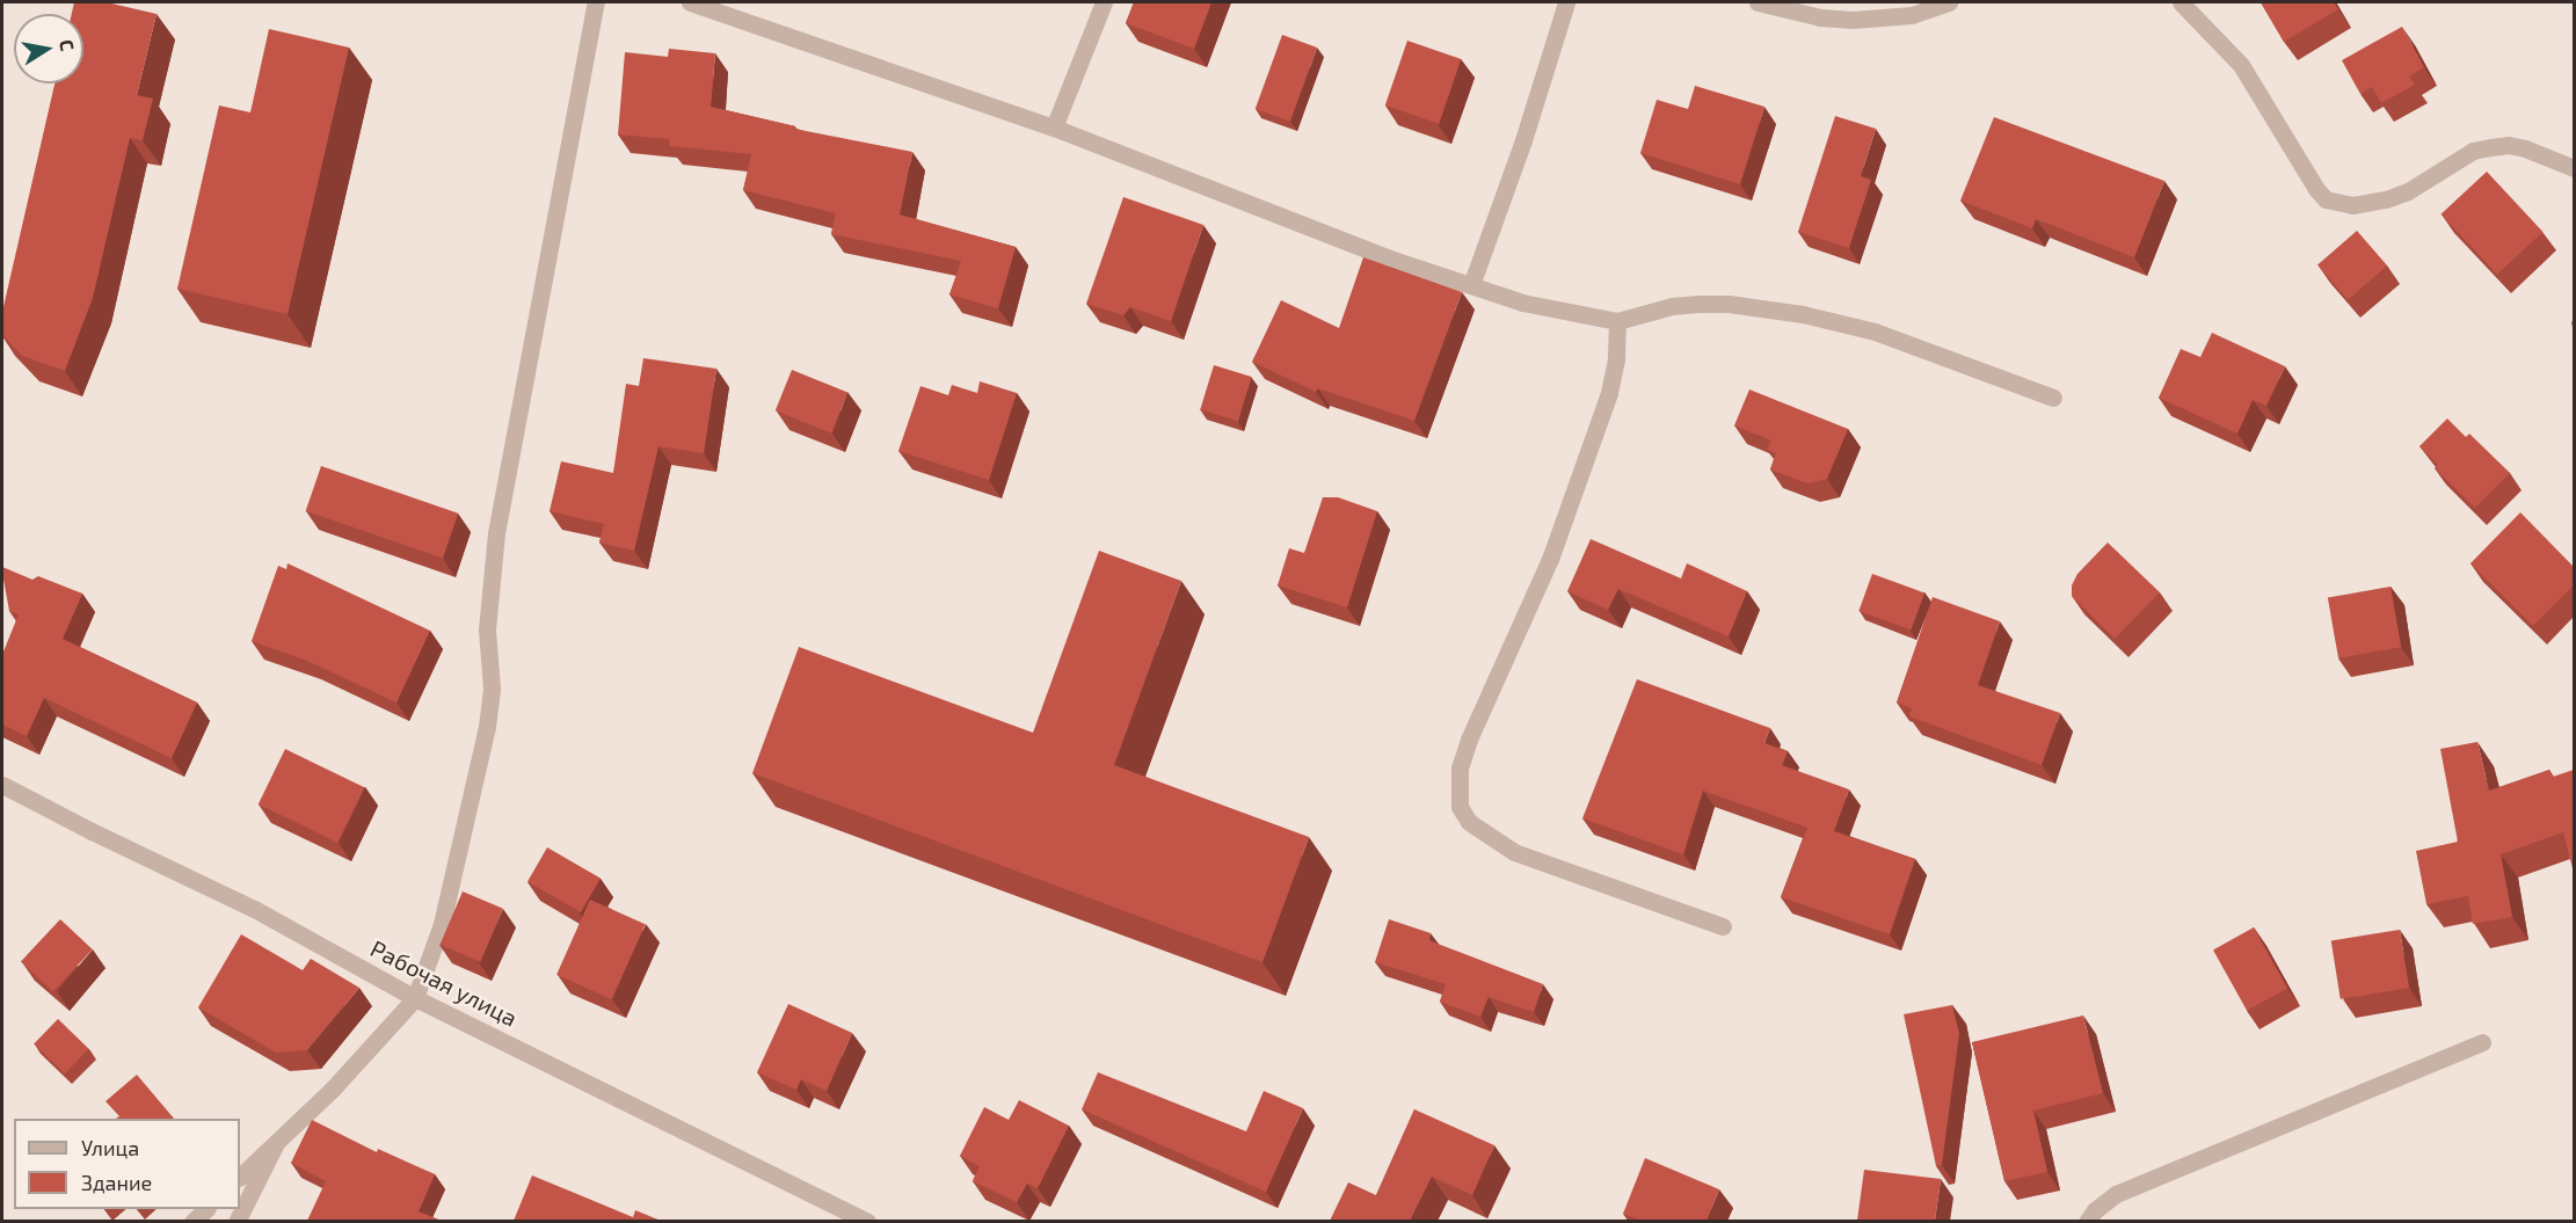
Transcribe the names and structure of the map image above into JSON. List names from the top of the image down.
{
  "streets": {
    "street": ["Рабочая улица"]
  },
  "legend": ["Улица", "Здание"],
  "north": "right"
}
